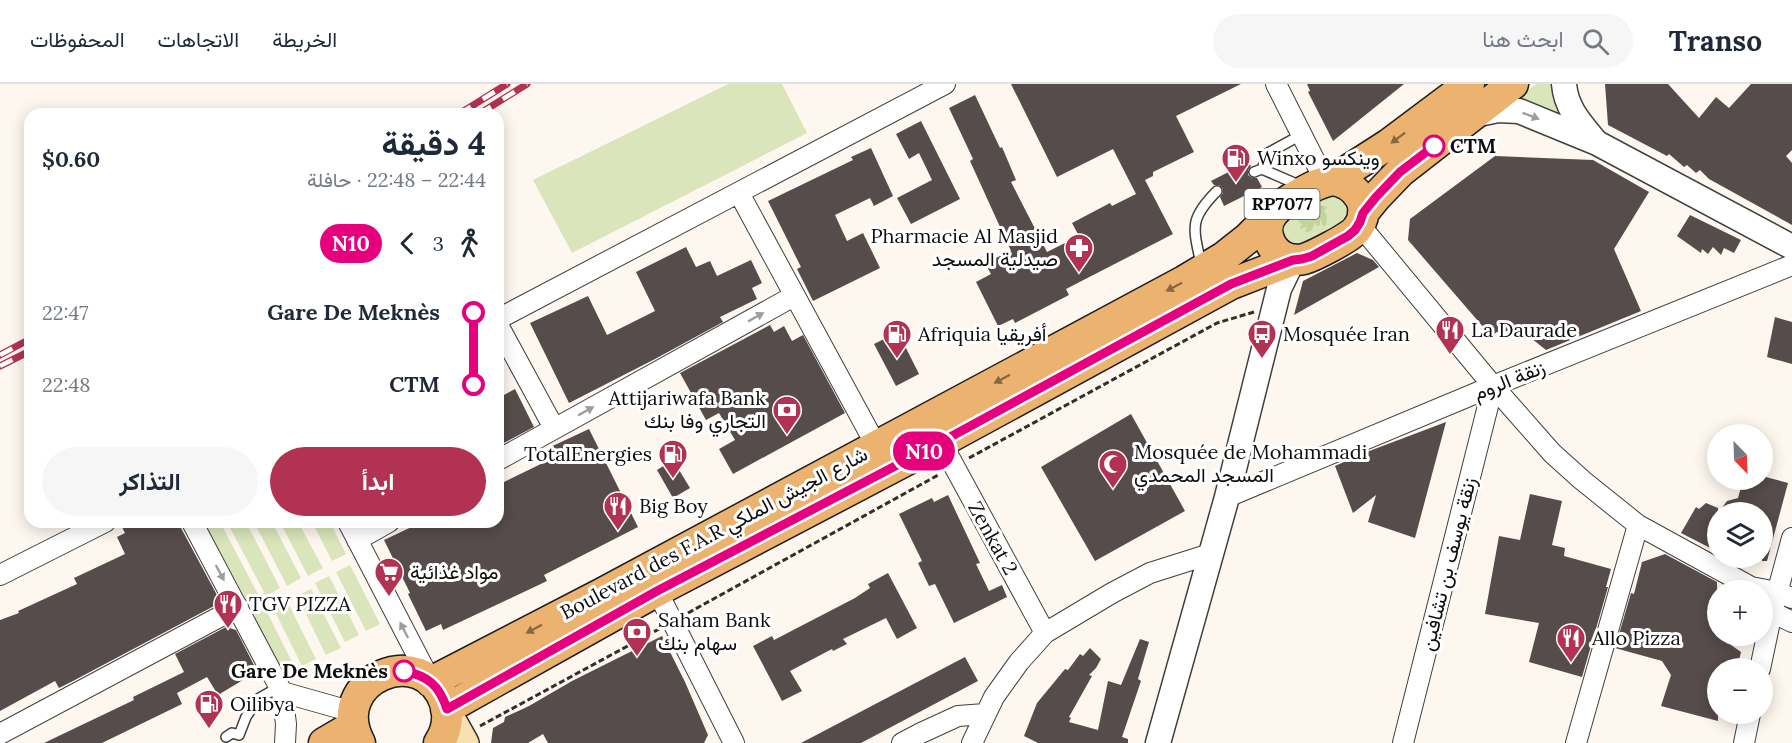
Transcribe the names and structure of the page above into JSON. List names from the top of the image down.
{
  "streets": {
    "main road": ["RP7077", "Boulevard des F.A.R شارع الجيش الملكي"],
    "street": ["زنقة الروم", "Zenkat 2", "زنقة يوسف بن تشافين"]
  },
  "crossings": [
    ["RP7077", "Boulevard des F.A.R شارع الجيش الملكي"],
    ["زنقة الروم", "زنقة يوسف بن تشافين"],
    ["Boulevard des F.A.R شارع الجيش الملكي", "Zenkat 2"]
  ],
  "places": {
    "other": ["CTM", "Gare De Meknès"],
    "fuel station": [
      "Winxo وينكسو",
      "Afriquia أفريقيا",
      "TotalEnergies",
      "Oilibya"
    ],
    "pharmacy": ["Pharmacie Al Masjid صيدلية المسجد"],
    "restaurant": [
      "La Daurade",
      "Big Boy",
      "TGV PIZZA",
      "Allo Pizza"
    ],
    "bus stop": ["Mosquée Iran"],
    "bank": ["Attijariwafa Bank التجاري وفا بنك", "Saham Bank سهام بنك"],
    "mosque": ["Mosquée de Mohammadi المسجد المحمدي"],
    "supermarket": ["مواد غذائية"]
  },
  "lines": ["bus line N10"],
  "north": "bottom right",
  "page": {
    "header": "Transo",
    "search": "ابحث هنا",
    "nav": ["الخريطة", "الاتجاهات", "المحفوظات"],
    "on_map": "N10",
    "heading": ["4 دقيقة", "22:44 – 22:48 · حافلة", "$0.60"],
    "legs": ["3", "N10"],
    "list": [
      {
        "name": "Gare De Meknès",
        "value": "22:47"
      },
      {
        "name": "CTM",
        "value": "22:48"
      }
    ],
    "map_buttons": ["+", "−"],
    "buttons": ["ابدأ", "التذاكر"]
  }
}
